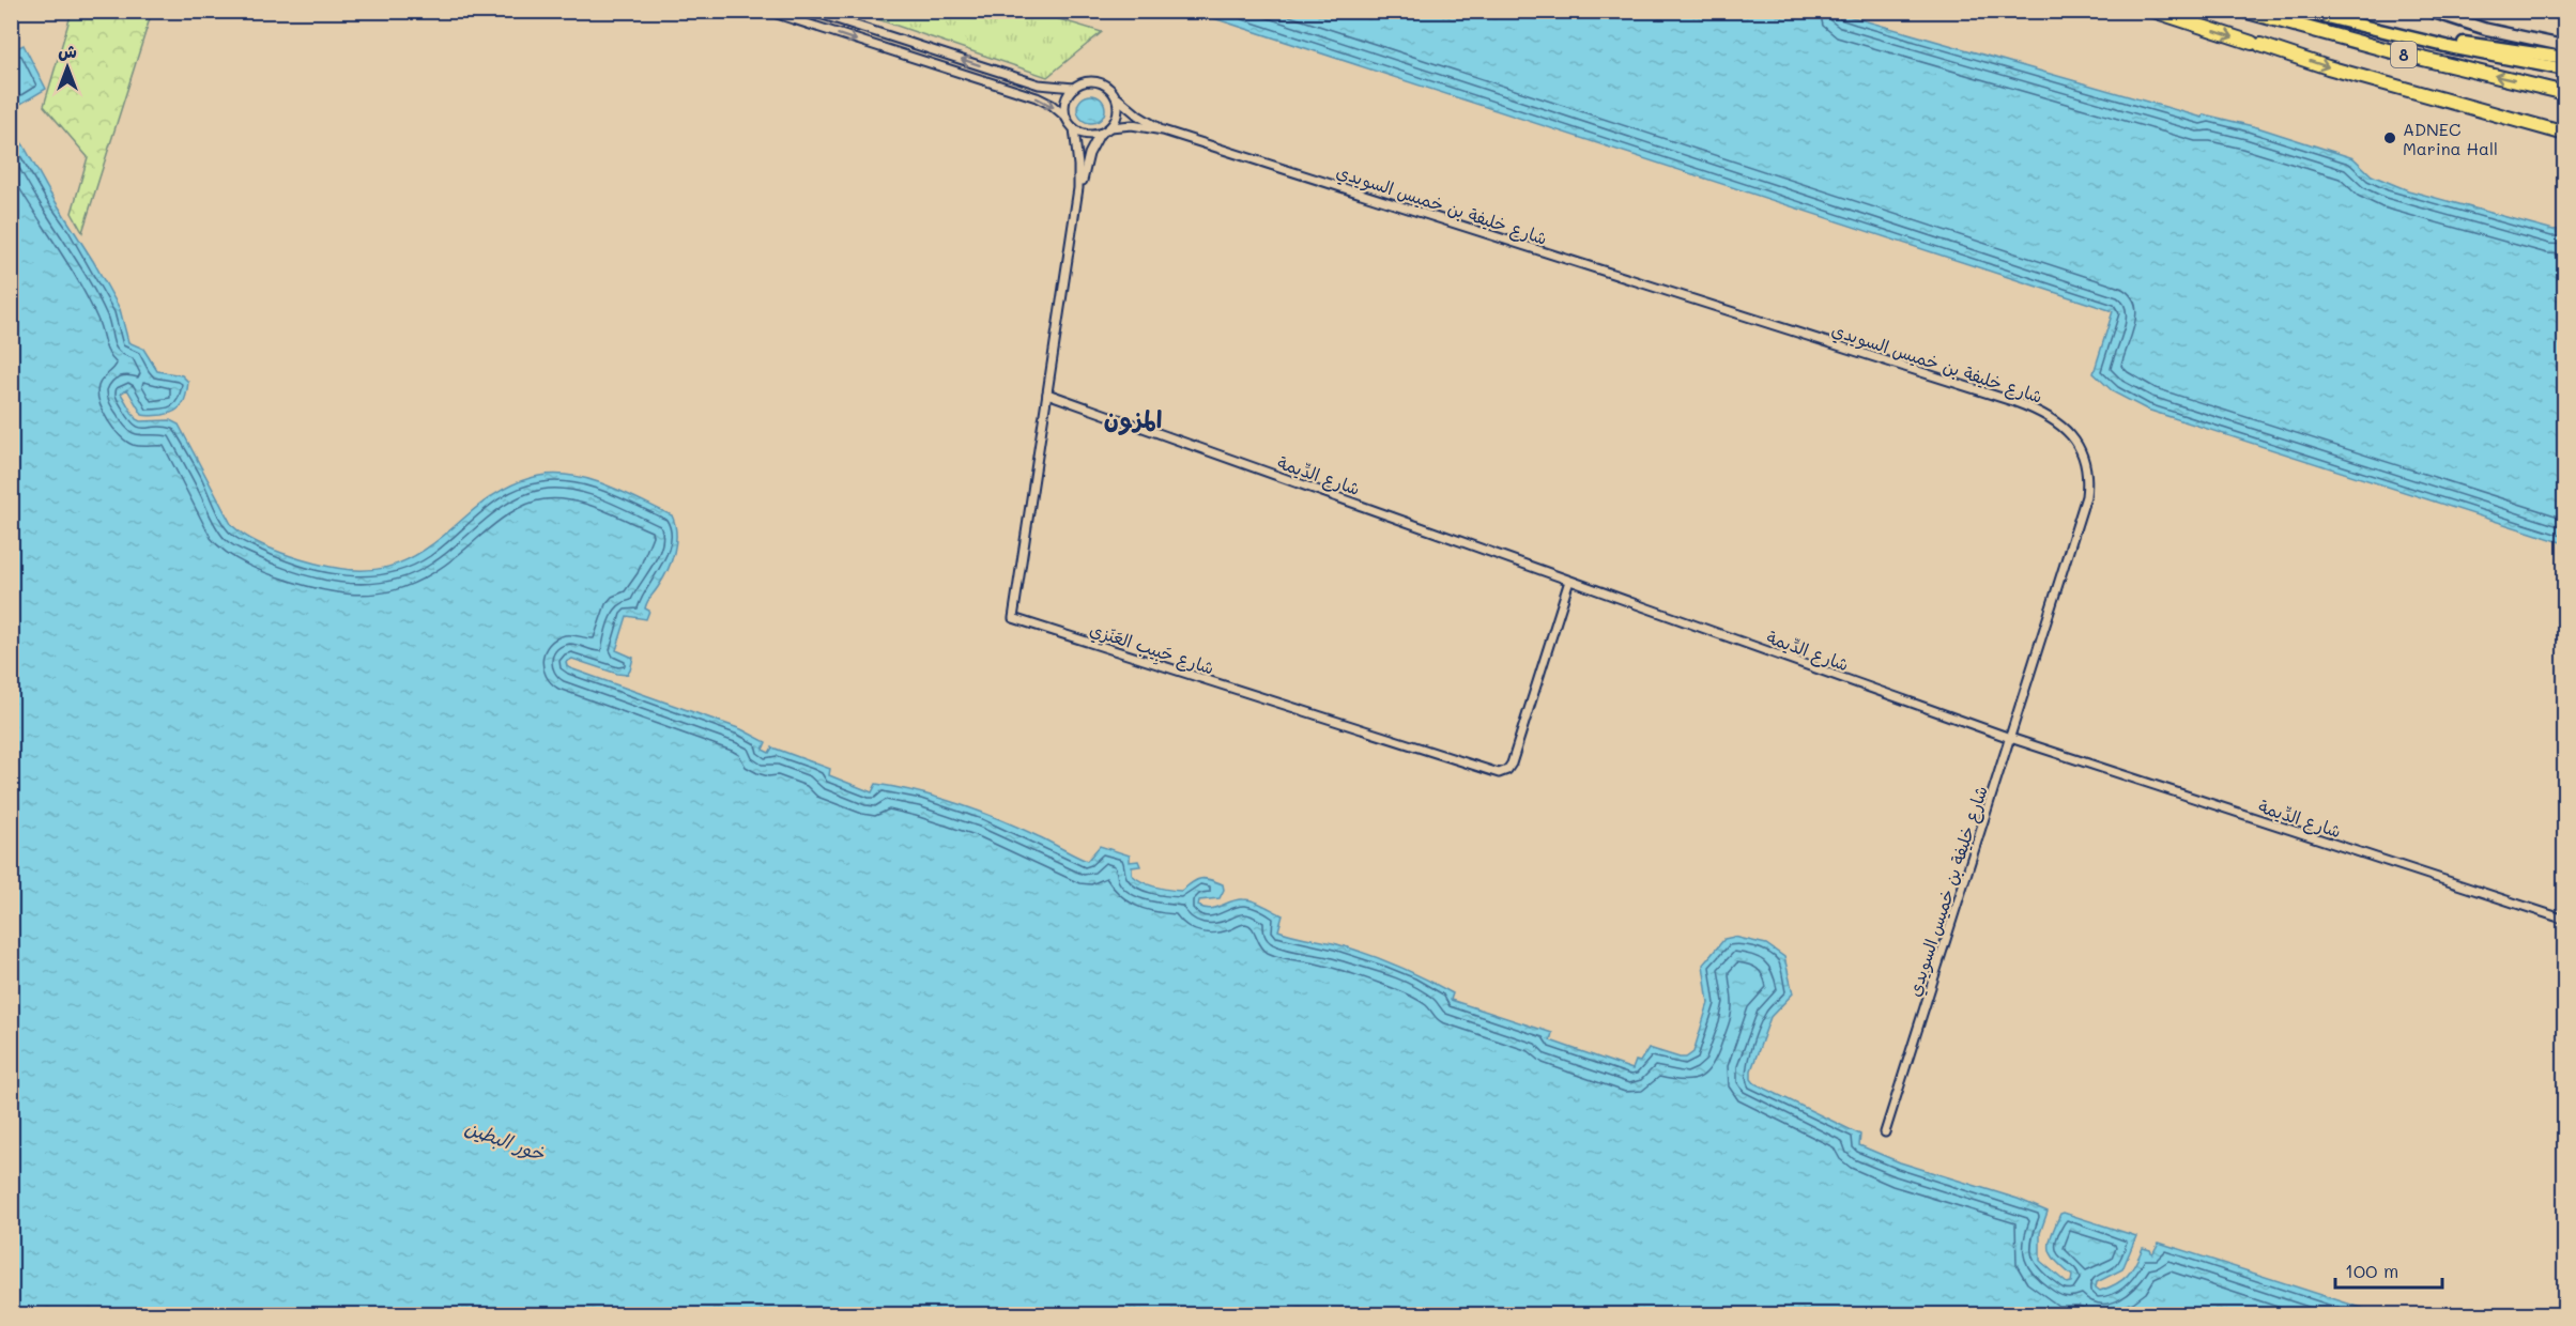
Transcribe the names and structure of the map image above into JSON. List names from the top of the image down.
{
  "streets": {
    "highway": ["8"],
    "street": ["شارع خليفة بن خميس السويدي", "شارع الدِّيمة", "شارع حَبِيب العَنَزِي"]
  },
  "crossings": [
    ["شارع خليفة بن خميس السويدي", "شارع الدِّيمة"],
    ["شارع خليفة بن خميس السويدي", "شارع حَبِيب العَنَزِي"],
    ["شارع الدِّيمة", "شارع حَبِيب العَنَزِي"]
  ],
  "districts": ["المزون"],
  "water": ["خور البطين"],
  "places": ["ADNEC Marina Hall"],
  "scale_bar": "100 m",
  "north": "top"
}
